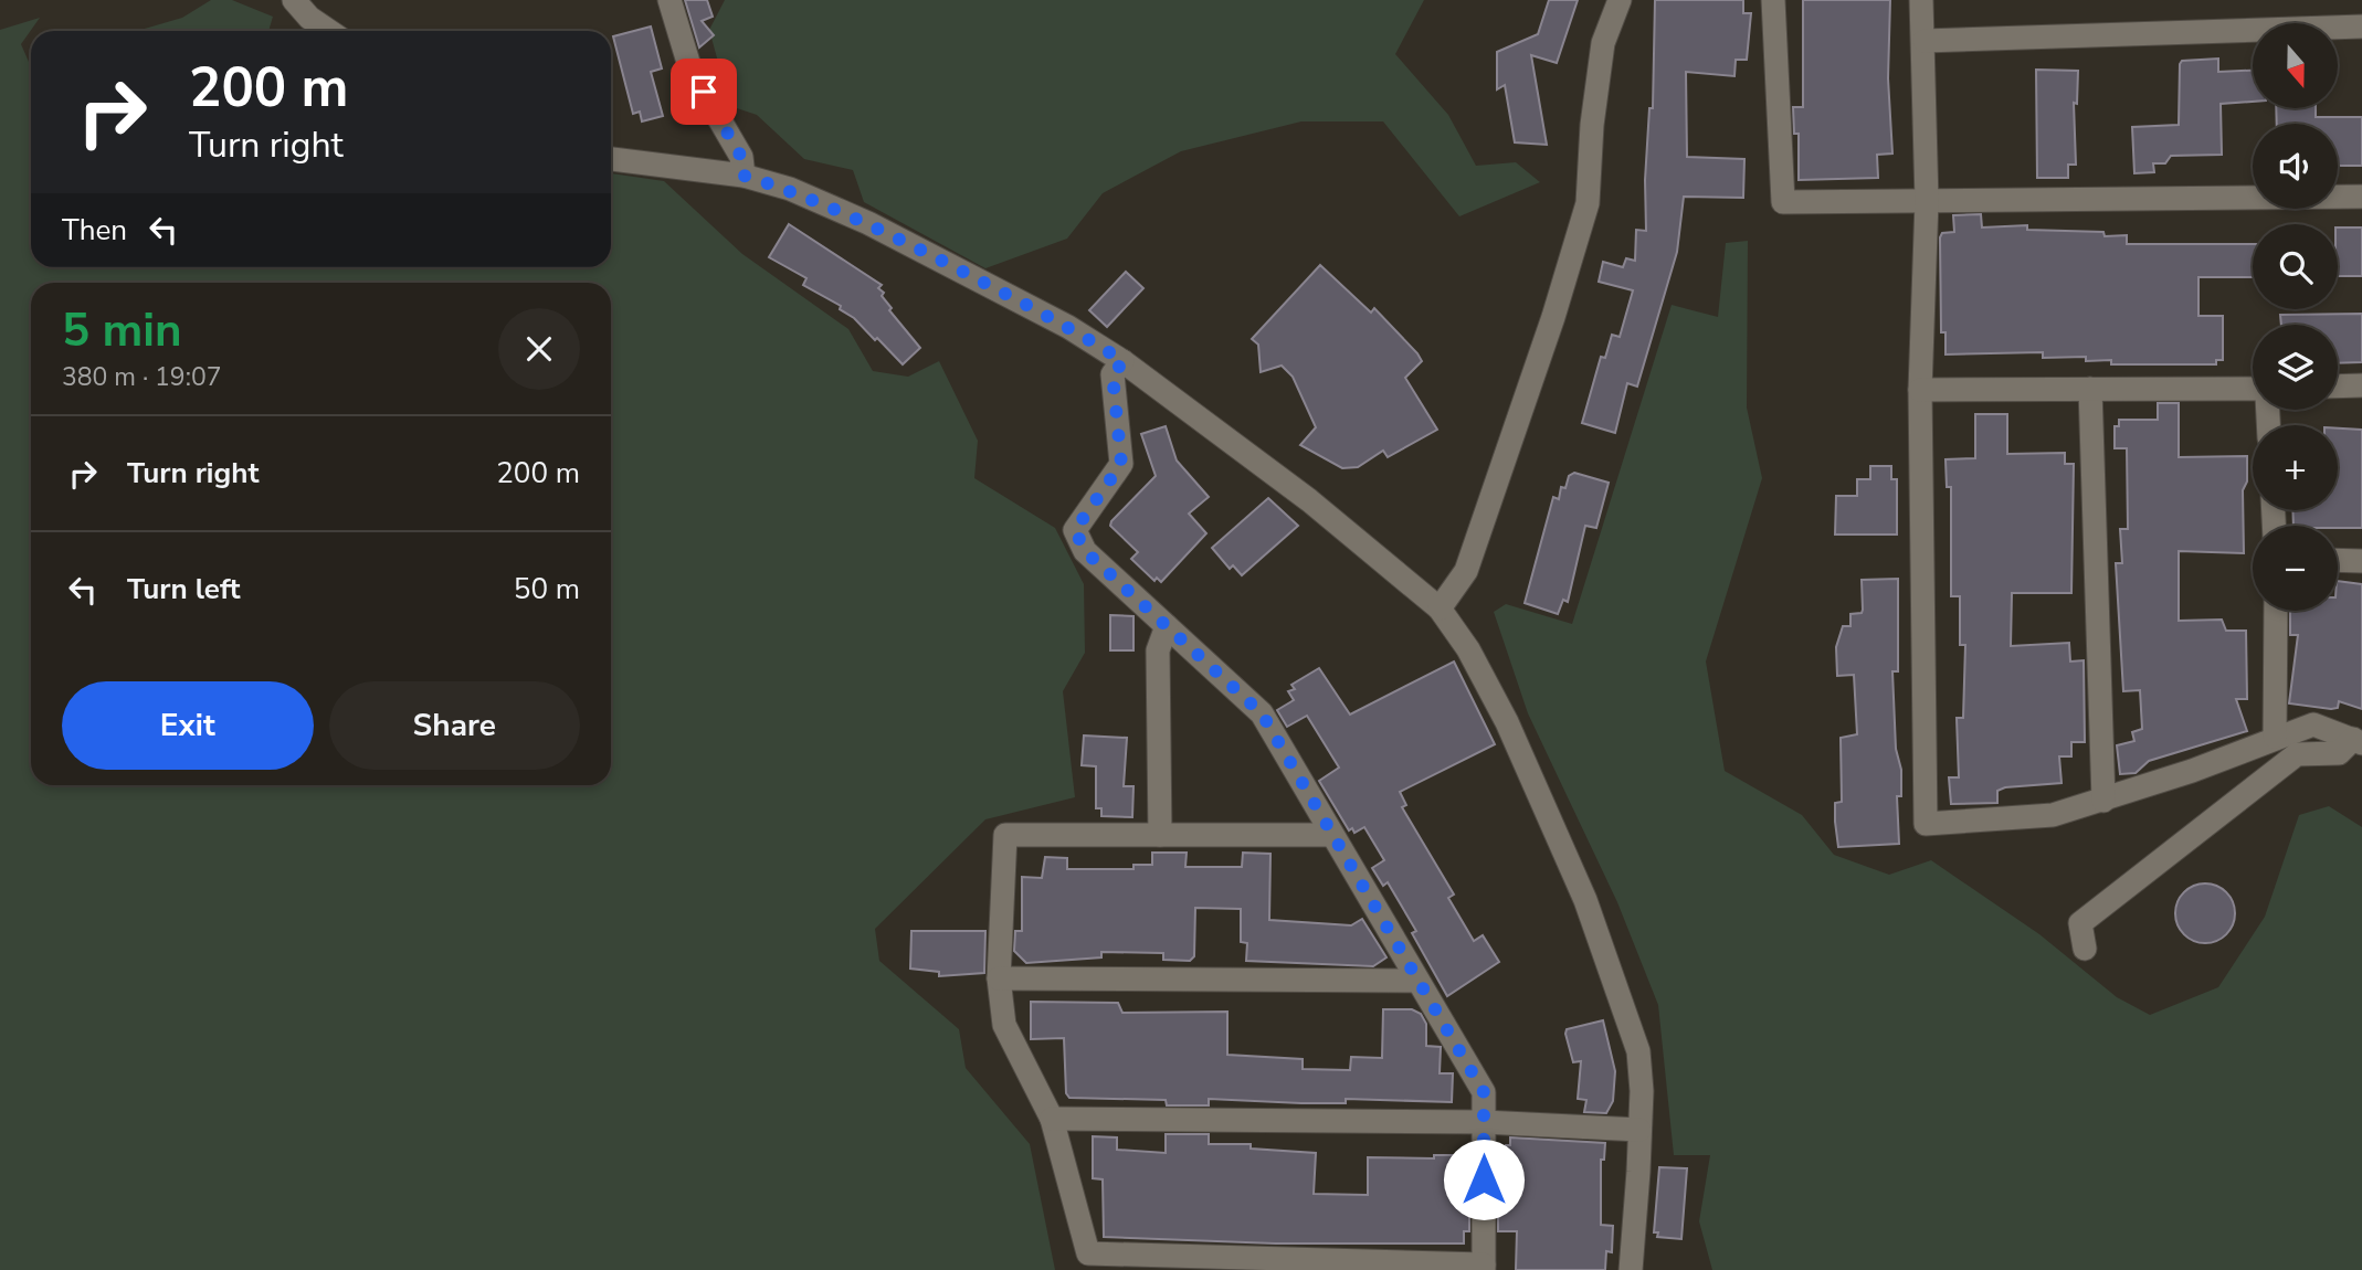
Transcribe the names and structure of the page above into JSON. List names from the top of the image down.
{
  "north": "bottom",
  "page": {
    "map_buttons": ["+", "−"],
    "turn": ["200 m", "Turn right"],
    "then": "Then",
    "heading": ["5 min", "380 m · 19:07"],
    "list": [
      {
        "name": "Turn right",
        "value": "200 m"
      },
      {
        "name": "Turn left",
        "value": "50 m"
      }
    ],
    "buttons": ["Exit", "Share"]
  }
}
